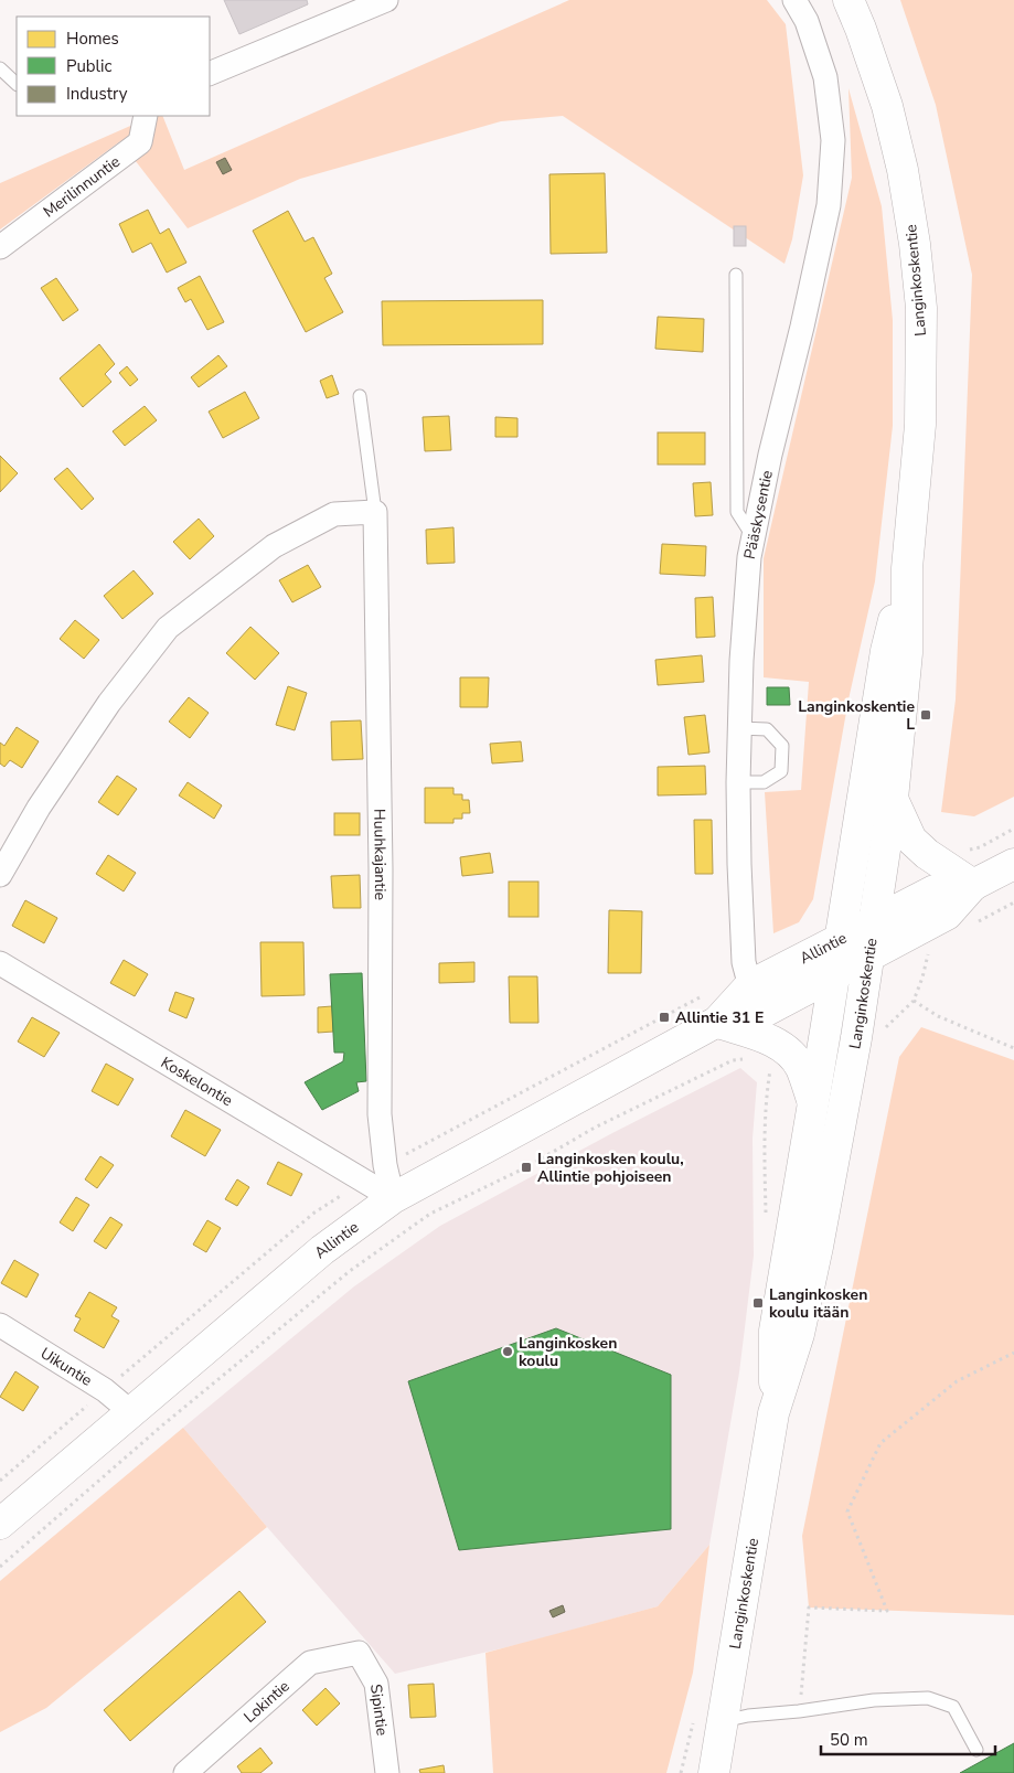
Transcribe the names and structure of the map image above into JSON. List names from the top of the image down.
{
  "streets": {
    "street": [
      "Merilinnuntie",
      "Langinkoskentie",
      "Pääskysentie",
      "Huuhkajantie",
      "Allintie",
      "Koskelontie",
      "Uikuntie",
      "Lokintie",
      "Sipintie"
    ]
  },
  "crossings": [
    ["Langinkoskentie", "Allintie"],
    ["Pääskysentie", "Allintie"],
    ["Huuhkajantie", "Allintie"],
    ["Huuhkajantie", "Koskelontie"],
    ["Allintie", "Koskelontie"],
    ["Allintie", "Uikuntie"],
    ["Lokintie", "Sipintie"]
  ],
  "places": {
    "transit": [
      "Langinkoskentie L",
      "Allintie 31 E",
      "Langinkosken koulu, Allintie pohjoiseen",
      "Langinkosken koulu itään"
    ],
    "other": ["Langinkosken koulu"]
  },
  "legend": ["Homes", "Public", "Industry"],
  "scale_bar": "50 m"
}
